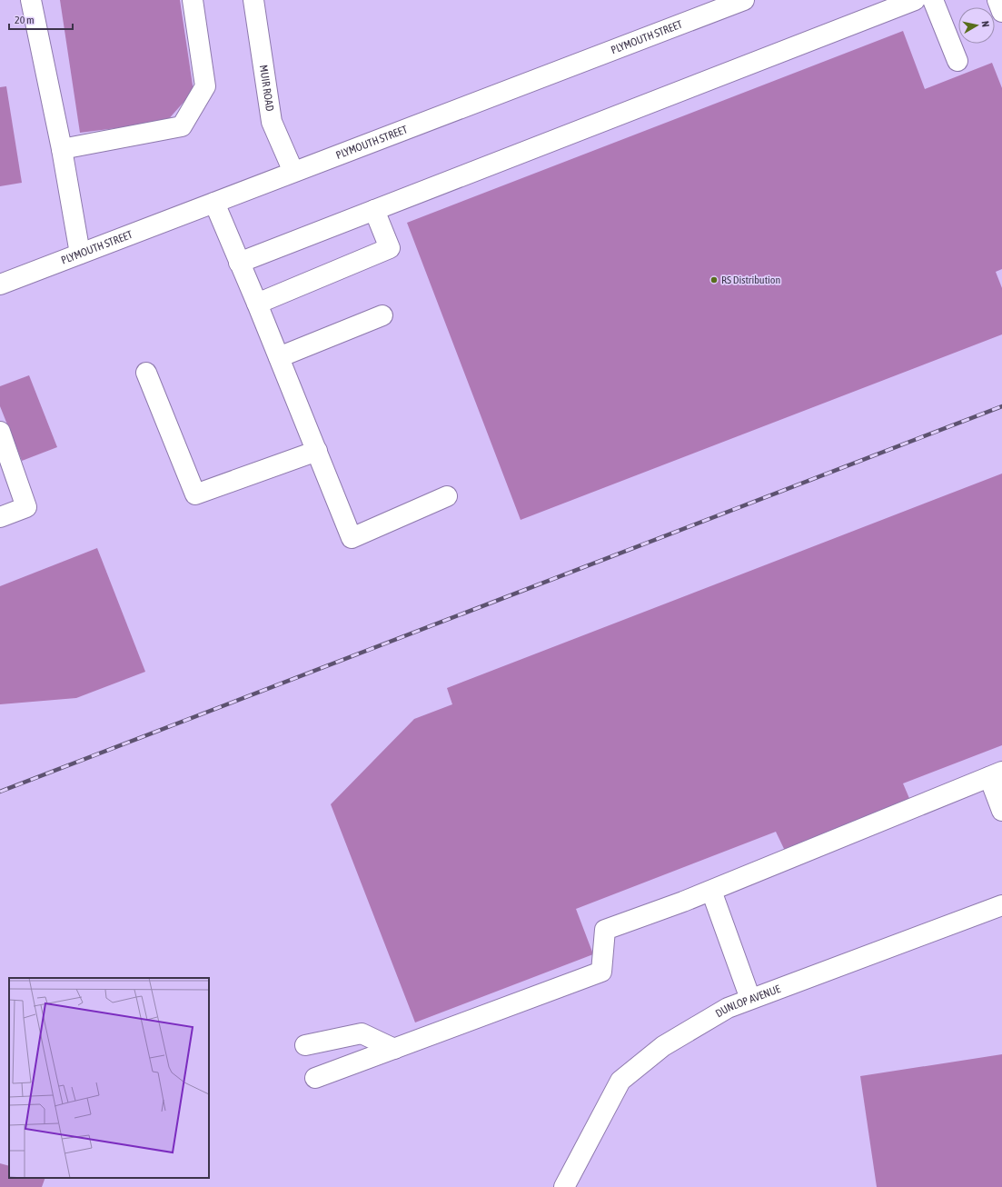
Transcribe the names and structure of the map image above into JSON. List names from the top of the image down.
{
  "streets": {
    "street": ["PLYMOUTH STREET", "MUIR ROAD", "DUNLOP AVENUE"]
  },
  "crossings": [
    ["PLYMOUTH STREET", "MUIR ROAD"]
  ],
  "places": ["RS Distribution"],
  "scale_bar": "20 m",
  "north": "right"
}
